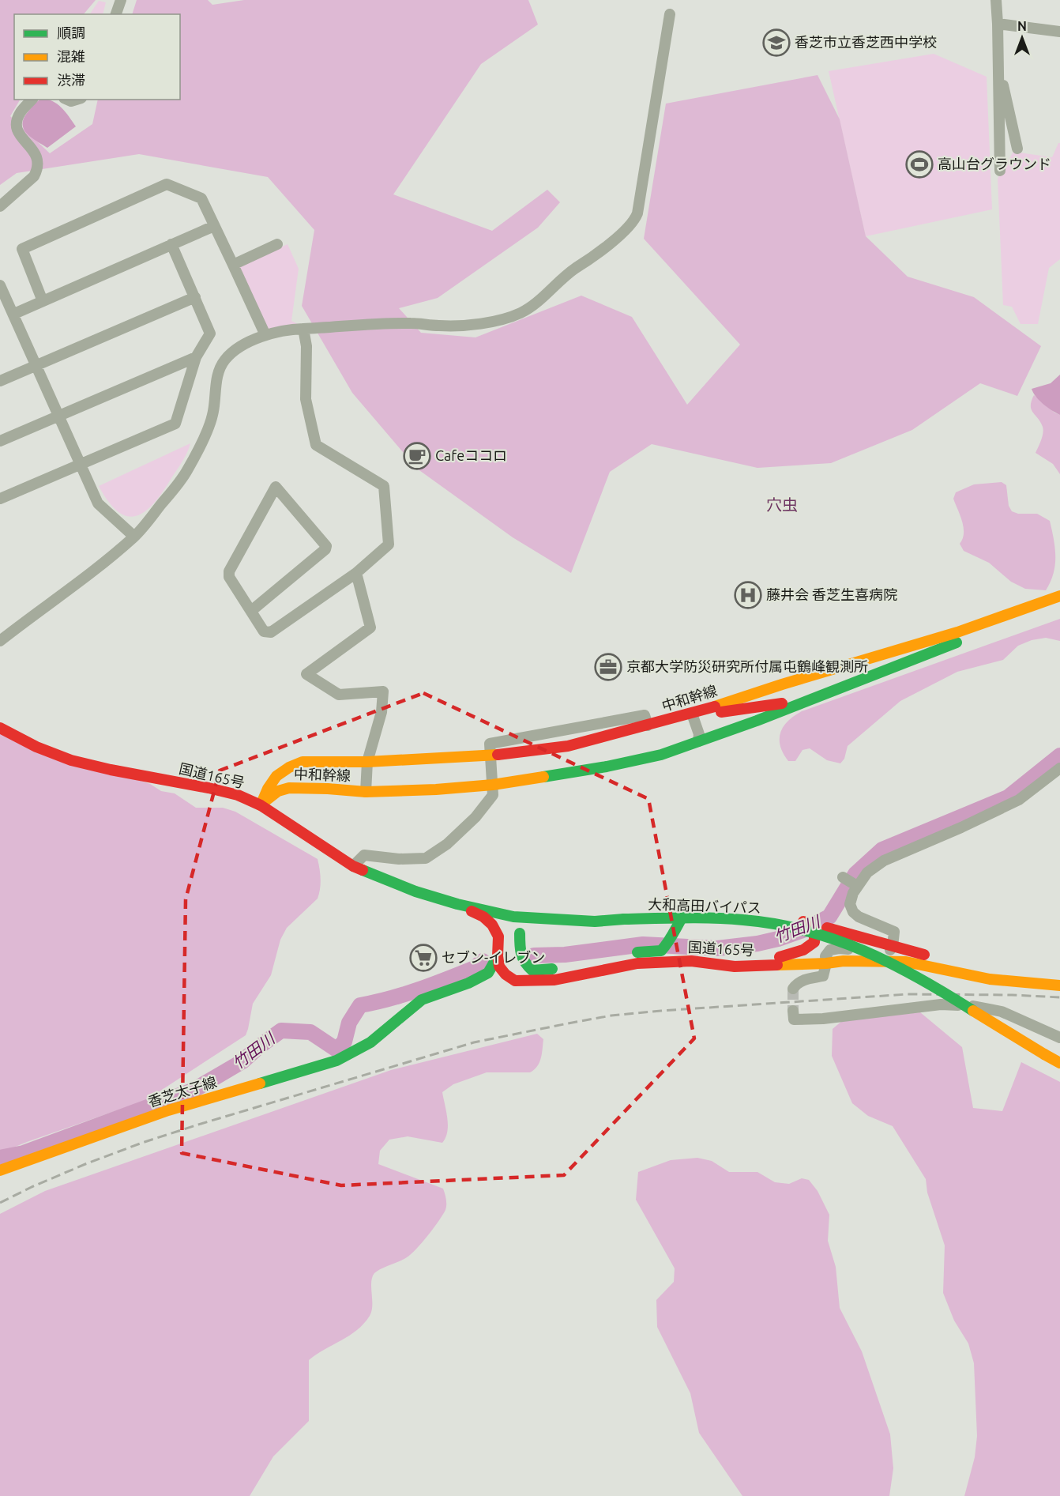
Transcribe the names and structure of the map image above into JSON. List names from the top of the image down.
{
  "streets": {
    "main road": [
      "中和幹線",
      "国道165号",
      "大和高田バイパス",
      "香芝太子線"
    ]
  },
  "crossings": [
    ["中和幹線", "国道165号"],
    ["国道165号", "大和高田バイパス"],
    ["国道165号", "香芝太子線"]
  ],
  "districts": ["穴虫"],
  "water": ["竹田川"],
  "places": {
    "school or university": ["香芝市立香芝西中学校"],
    "sports": ["高山台グラウンド"],
    "cafe": ["Cafeココロ"],
    "hospital": ["藤井会 香芝生喜病院"],
    "office": ["京都大学防災研究所付属屯鶴峰観測所"],
    "supermarket": ["セブン-イレブン"]
  },
  "legend": ["順調", "混雑", "渋滞"],
  "north": "top"
}
